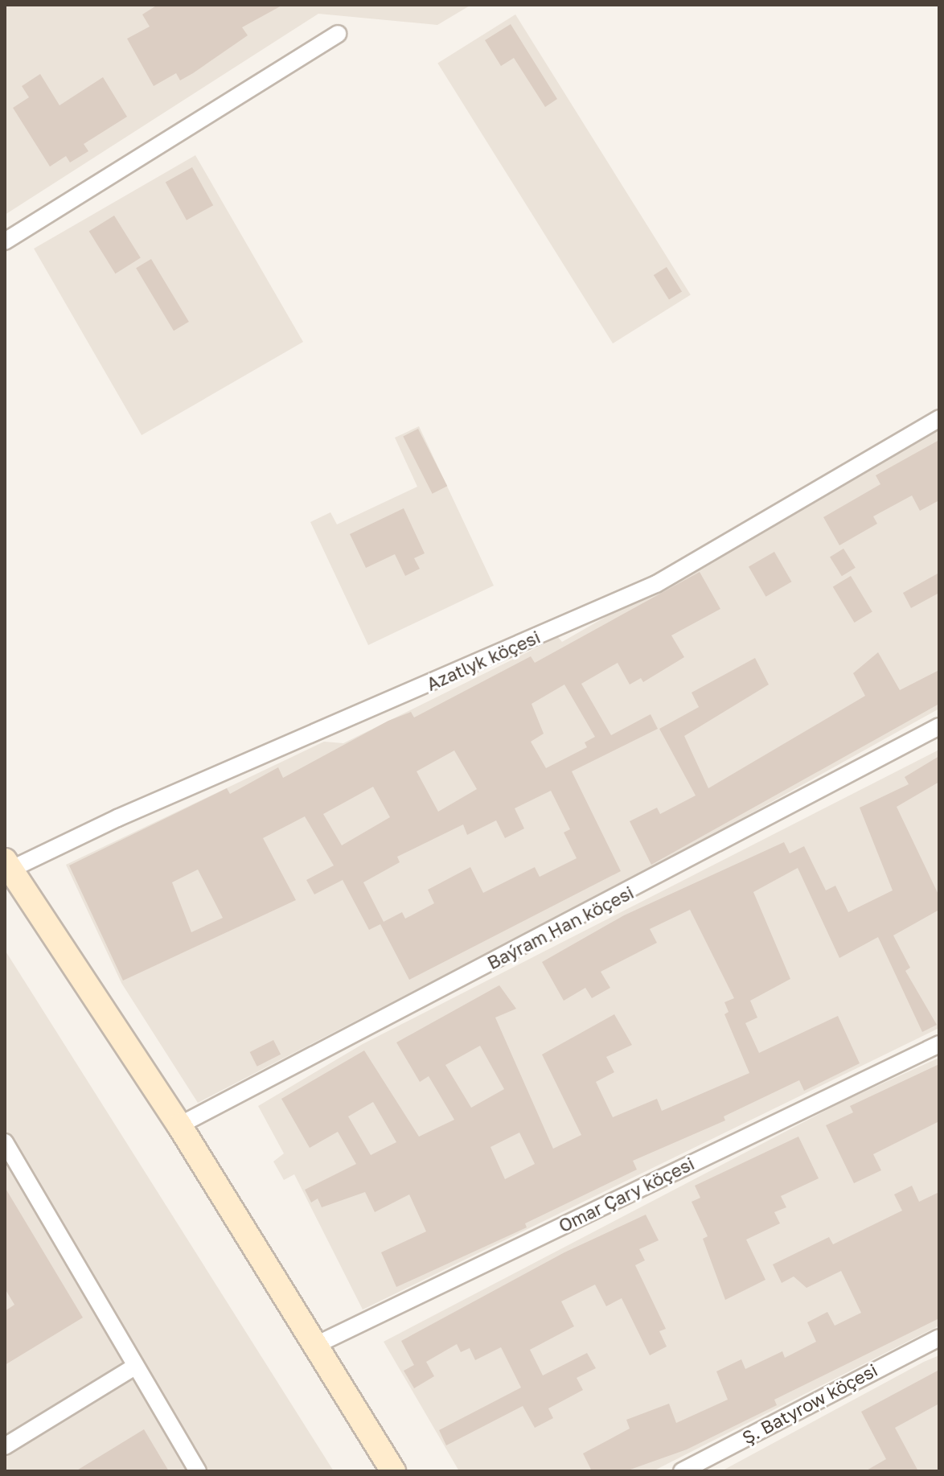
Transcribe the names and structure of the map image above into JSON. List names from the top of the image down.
{
  "streets": {
    "street": [
      "Azatlyk köçesi",
      "Baýram Han köçesi",
      "Omar Çary köçesi",
      "Ş. Batyrow köçesi"
    ]
  }
}
